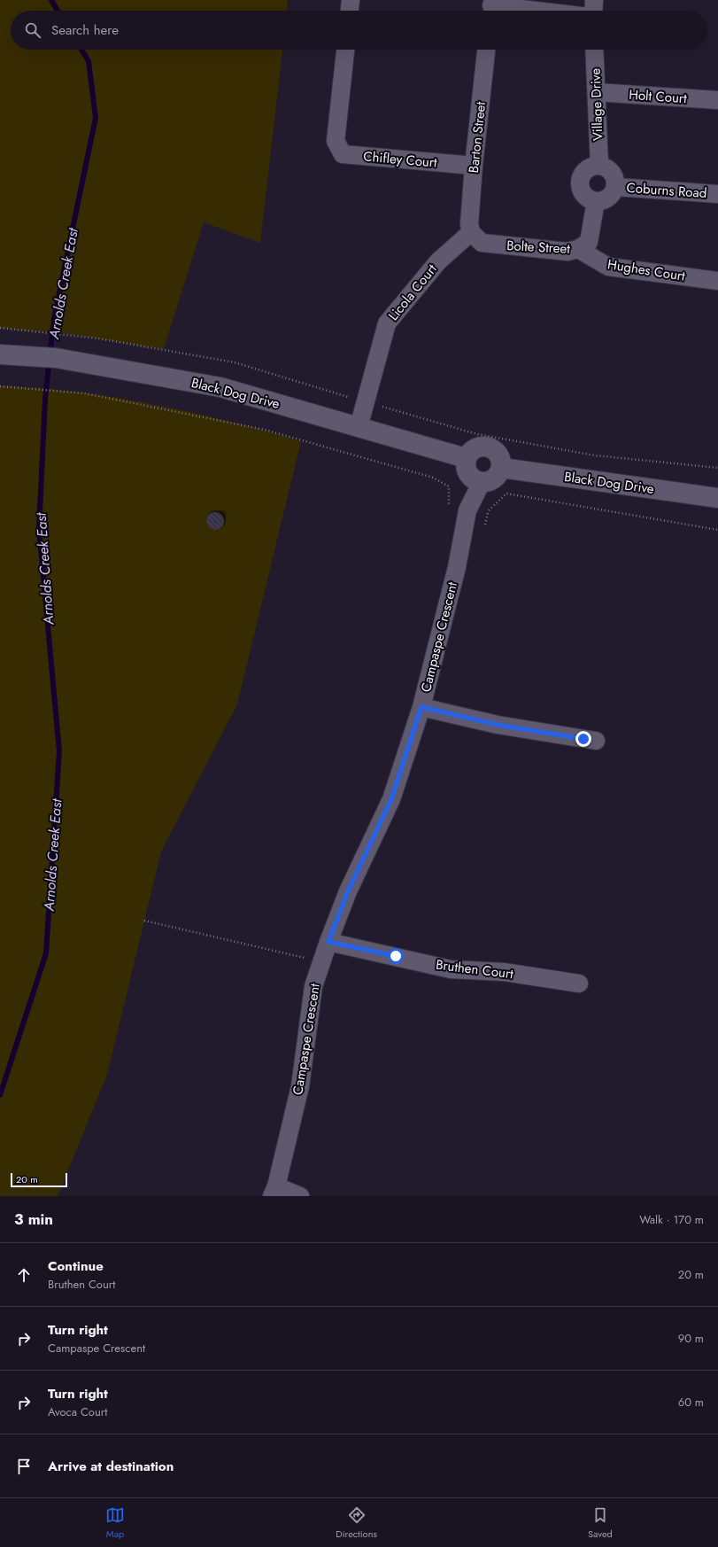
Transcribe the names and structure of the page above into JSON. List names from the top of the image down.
{
  "streets": {
    "street": [
      "Holt Court",
      "Village Drive",
      "Barton Street",
      "Chifley Court",
      "Coburns Road",
      "Bolte Street",
      "Hughes Court",
      "Licola Court",
      "Black Dog Drive",
      "Campaspe Crescent",
      "Bruthen Court"
    ]
  },
  "crossings": [
    ["Holt Court", "Village Drive"],
    ["Village Drive", "Coburns Road"],
    ["Village Drive", "Bolte Street"],
    ["Barton Street", "Chifley Court"],
    ["Barton Street", "Bolte Street"],
    ["Barton Street", "Licola Court"],
    ["Coburns Road", "Bolte Street"],
    ["Bolte Street", "Hughes Court"],
    ["Bolte Street", "Licola Court"],
    ["Licola Court", "Black Dog Drive"],
    ["Black Dog Drive", "Campaspe Crescent"],
    ["Campaspe Crescent", "Bruthen Court"]
  ],
  "water": ["Arnolds Creek East"],
  "scale_bar": "20 m",
  "page": {
    "search": "Search here",
    "scale": "20 m",
    "heading": ["3 min", "Walk · 170 m"],
    "list": [
      ["Continue", "Bruthen Court", "20 m"],
      ["Turn right", "Campaspe Crescent", "90 m"],
      ["Turn right", "Avoca Court", "60 m"],
      "Arrive at destination"
    ],
    "nav": ["Map", "Directions", "Saved"]
  }
}
